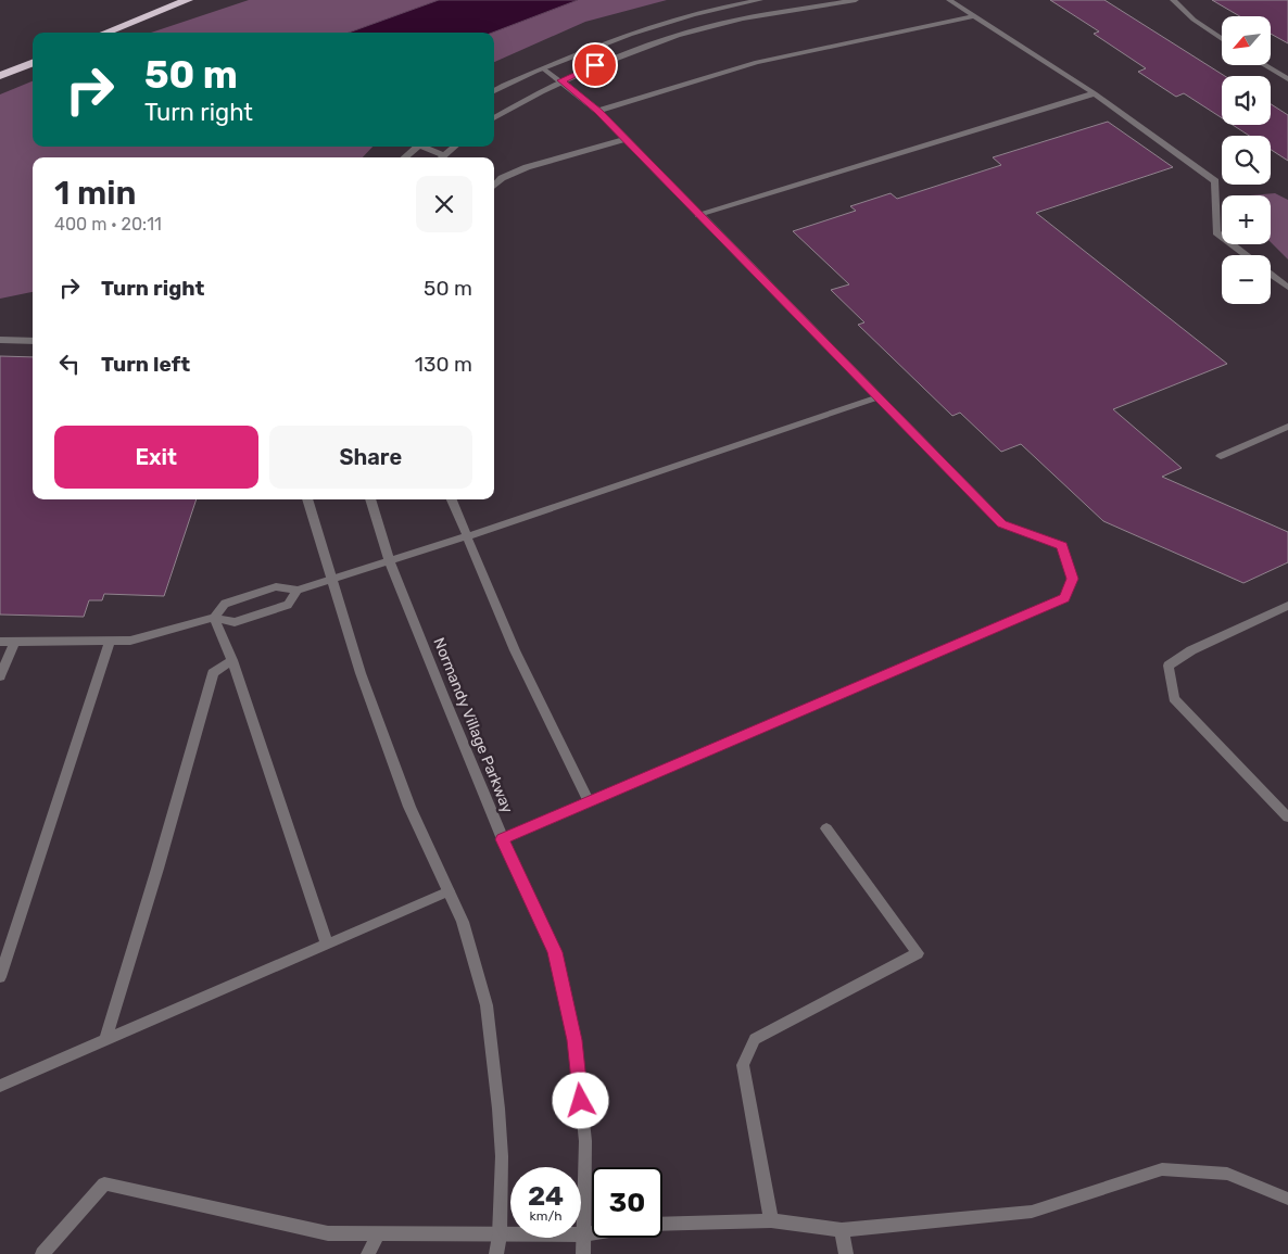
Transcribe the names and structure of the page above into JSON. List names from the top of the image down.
{
  "streets": {
    "street": ["Normandy Village Parkway"]
  },
  "north": "bottom left",
  "page": {
    "map_buttons": ["+", "−"],
    "turn": ["50 m", "Turn right"],
    "heading": ["1 min", "400 m · 20:11"],
    "list": [
      {
        "name": "Turn right",
        "value": "50 m"
      },
      {
        "name": "Turn left",
        "value": "130 m"
      }
    ],
    "buttons": ["Exit", "Share"],
    "speed": "24 km/h",
    "limit": "30"
  }
}
